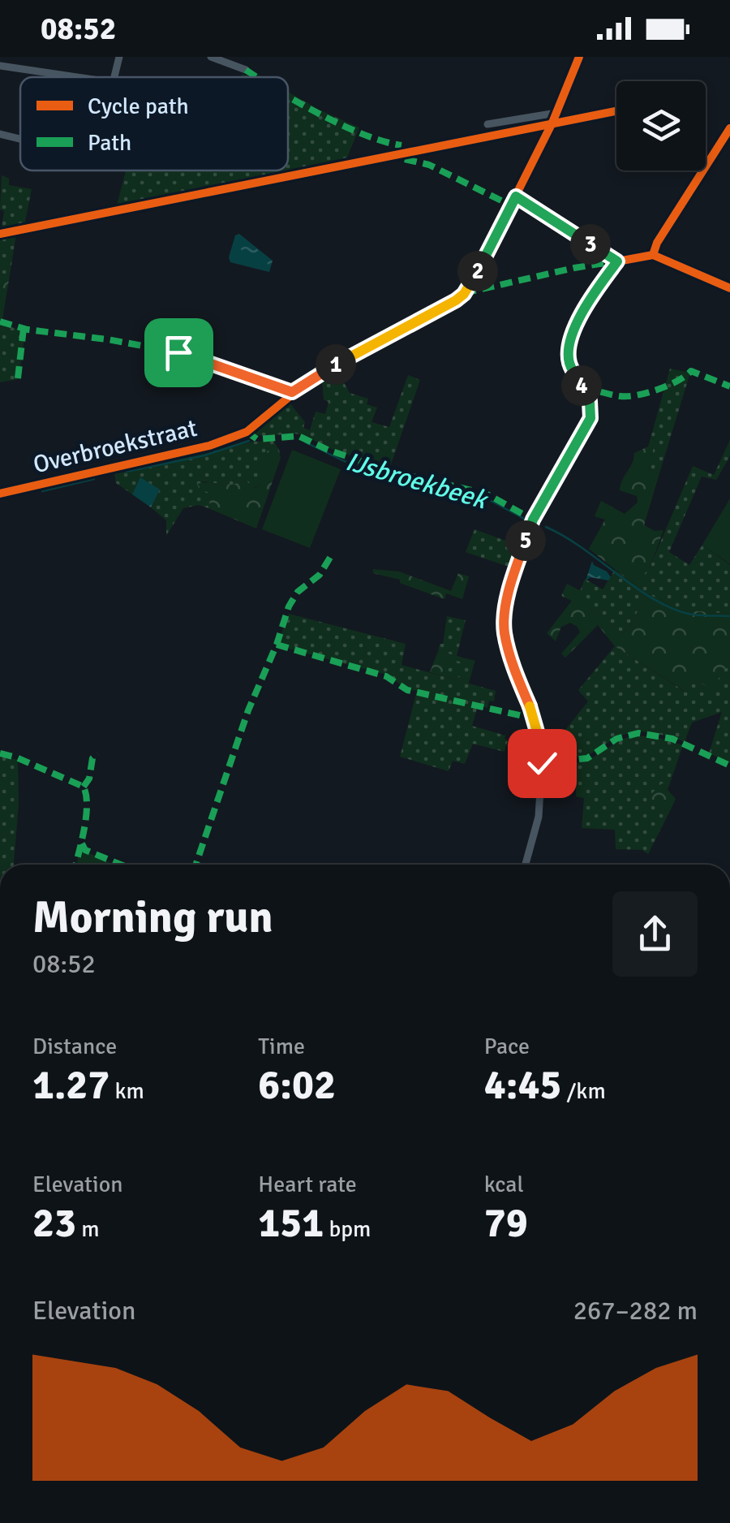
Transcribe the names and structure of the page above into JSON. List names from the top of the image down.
{
  "streets": {
    "street": ["Overbroekstraat"]
  },
  "water": ["IJsbroekbeek"],
  "legend": ["Cycle path", "Path"],
  "page": {
    "status": "08:52",
    "pins": [
      "3",
      "2",
      "1",
      "4",
      "5"
    ],
    "heading": ["Morning run", "08:52"],
    "stats": [
      ["Distance", "1.27 km"],
      ["Time", "6:02"],
      ["Pace", "4:45 /km"],
      ["Elevation", "23 m"],
      ["Heart rate", "151 bpm"],
      ["kcal", "79"]
    ],
    "chart": ["Elevation", "267–282 m"]
  }
}
